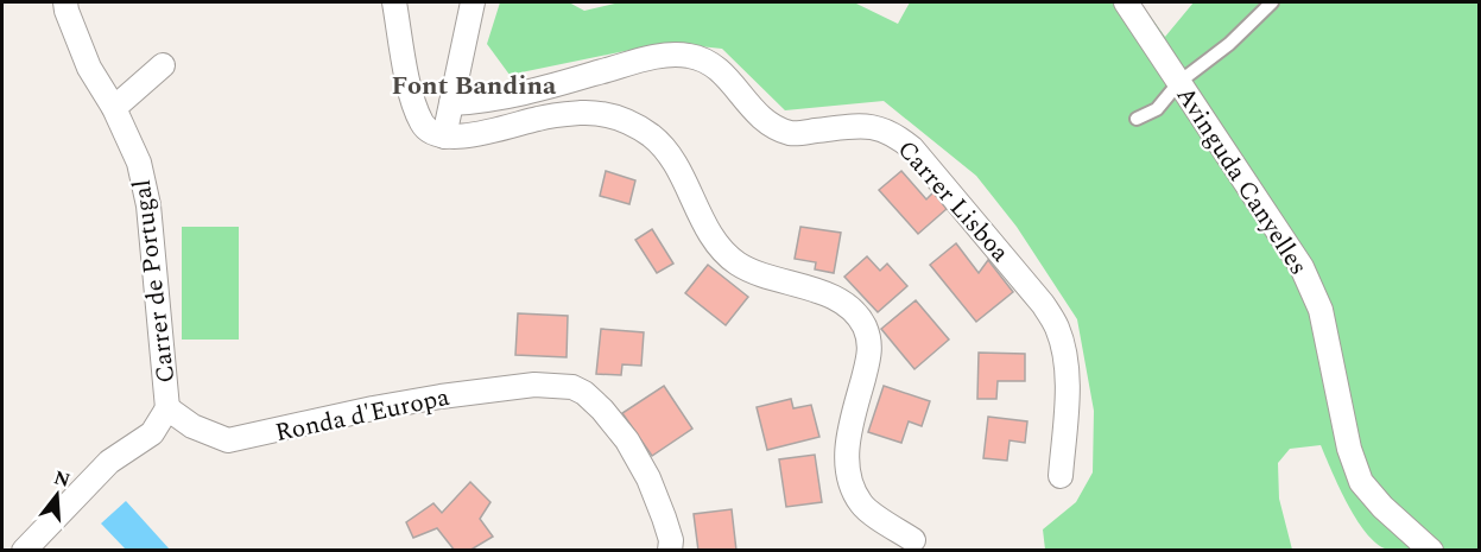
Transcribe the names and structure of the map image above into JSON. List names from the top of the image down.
{
  "streets": {
    "street": [
      "Avinguda Canyelles",
      "Carrer Lisboa",
      "Carrer de Portugal",
      "Ronda d'Europa"
    ]
  },
  "crossings": [
    ["Carrer de Portugal", "Ronda d'Europa"]
  ],
  "districts": ["Font Bandina"],
  "north": "top"
}
